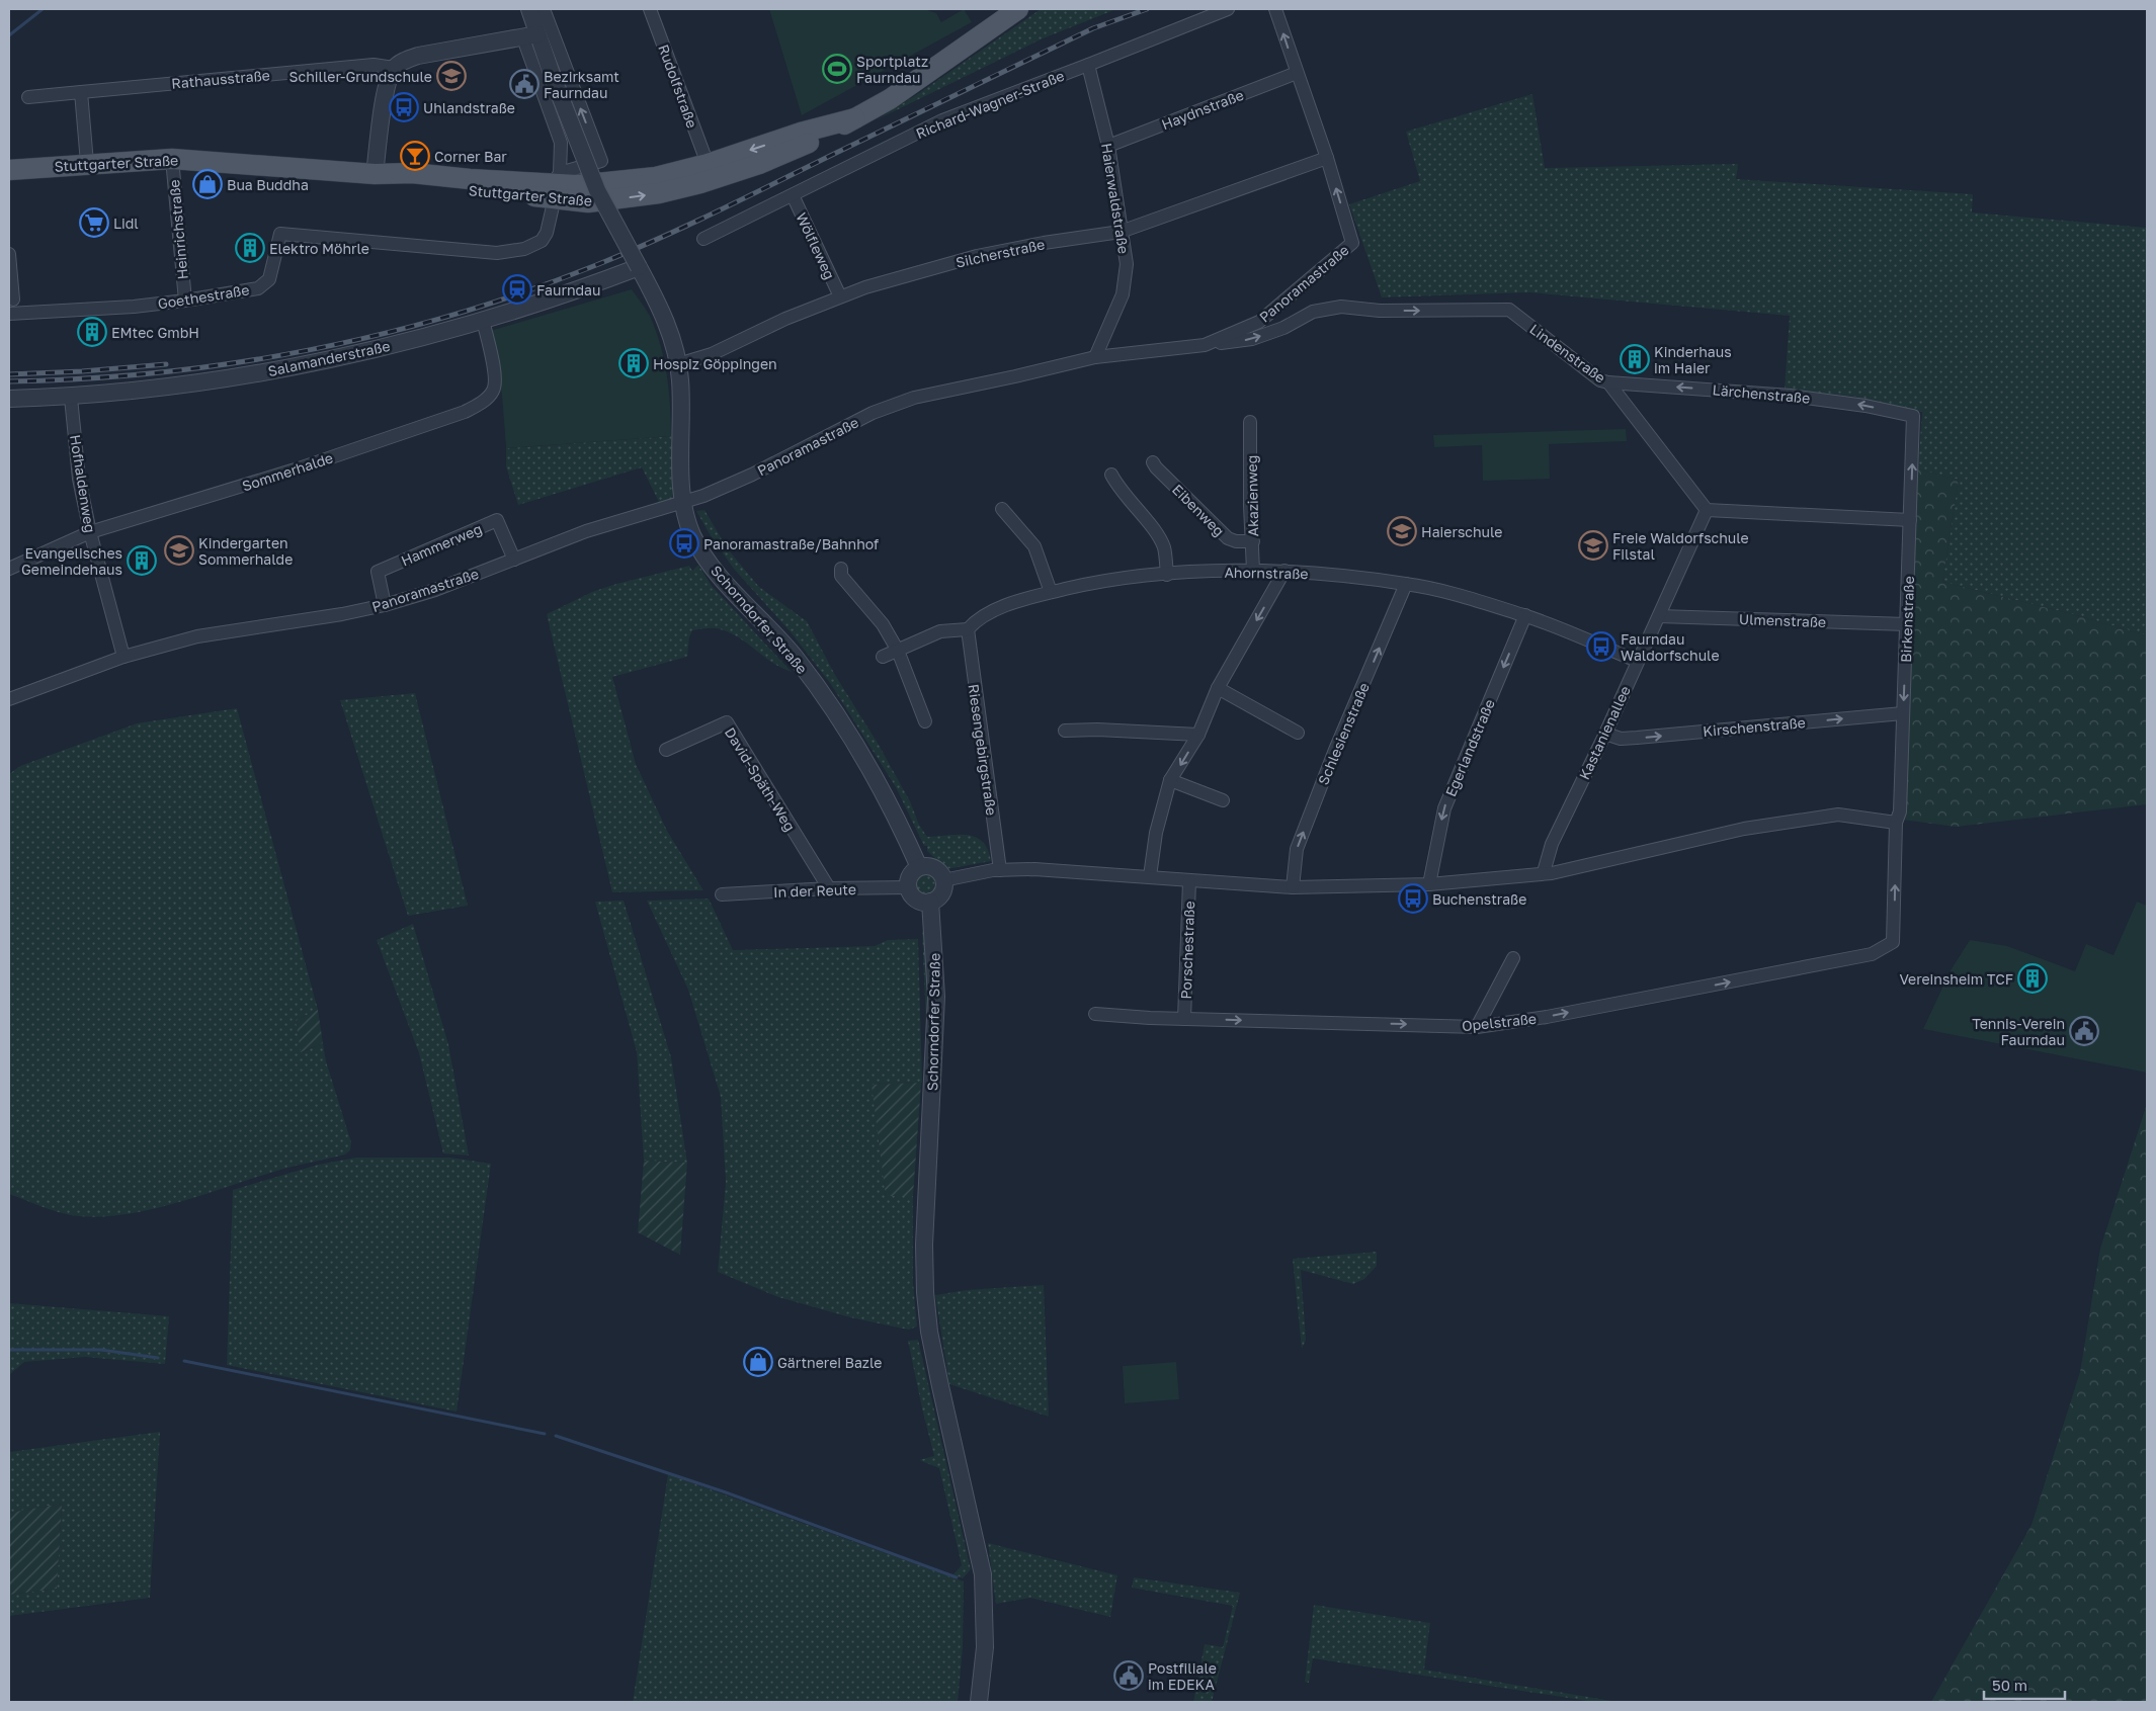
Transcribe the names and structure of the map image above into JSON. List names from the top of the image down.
{
  "streets": {
    "main road": ["Stuttgarter Straße"],
    "street": [
      "Rathausstraße",
      "Rudolfstraße",
      "Richard-Wagner-Straße",
      "Haydnstraße",
      "Haierwaldstraße",
      "Heinrichstraße",
      "Wölfleweg",
      "Silcherstraße",
      "Panoramastraße",
      "Goethestraße",
      "Lindenstraße",
      "Salamanderstraße",
      "Lärchenstraße",
      "Sommerhalde",
      "Hofhaldenweg",
      "Akazienweg",
      "Eibenweg",
      "Hammerweg",
      "Ahornstraße",
      "Schorndorfer Straße",
      "Birkenstraße",
      "Ulmenstraße",
      "Kirschenstraße",
      "Kastanienallee",
      "Schlesienstraße",
      "Egerlandstraße",
      "Riesengebirgstraße",
      "David-Späth-Weg",
      "In der Reute",
      "Porschestraße",
      "Opelstraße"
    ]
  },
  "crossings": [
    ["Rudolfstraße", "Stuttgarter Straße"],
    ["Richard-Wagner-Straße", "Haierwaldstraße"],
    ["Richard-Wagner-Straße", "Wölfleweg"],
    ["Haydnstraße", "Haierwaldstraße"],
    ["Haydnstraße", "Panoramastraße"],
    ["Stuttgarter Straße", "Heinrichstraße"],
    ["Stuttgarter Straße", "Goethestraße"],
    ["Haierwaldstraße", "Silcherstraße"],
    ["Haierwaldstraße", "Panoramastraße"],
    ["Heinrichstraße", "Goethestraße"],
    ["Wölfleweg", "Silcherstraße"],
    ["Silcherstraße", "Panoramastraße"],
    ["Silcherstraße", "Schorndorfer Straße"],
    ["Panoramastraße", "Lindenstraße"],
    ["Panoramastraße", "Hofhaldenweg"],
    ["Panoramastraße", "Hammerweg"],
    ["Panoramastraße", "Schorndorfer Straße"],
    ["Lindenstraße", "Lärchenstraße"],
    ["Lindenstraße", "Kastanienallee"],
    ["Salamanderstraße", "Sommerhalde"],
    ["Salamanderstraße", "Hofhaldenweg"],
    ["Salamanderstraße", "Schorndorfer Straße"],
    ["Lärchenstraße", "Birkenstraße"],
    ["Sommerhalde", "Hofhaldenweg"],
    ["Akazienweg", "Eibenweg"],
    ["Akazienweg", "Ahornstraße"],
    ["Ahornstraße", "Kastanienallee"],
    ["Ahornstraße", "Schlesienstraße"],
    ["Ahornstraße", "Egerlandstraße"],
    ["Ahornstraße", "Riesengebirgstraße"],
    ["Schorndorfer Straße", "In der Reute"],
    ["Birkenstraße", "Ulmenstraße"],
    ["Birkenstraße", "Kirschenstraße"],
    ["Birkenstraße", "Opelstraße"],
    ["Ulmenstraße", "Kastanienallee"],
    ["Kirschenstraße", "Kastanienallee"],
    ["David-Späth-Weg", "In der Reute"],
    ["Porschestraße", "Opelstraße"]
  ],
  "one_way": [
    "Lindenstraße",
    "Lärchenstraße",
    "Schlesienstraße",
    "Egerlandstraße",
    "Opelstraße"
  ],
  "places": {
    "sports": ["Sportplatz Faurndau"],
    "school or university": [
      "Schiller-Grundschule",
      "Haierschule",
      "Freie Waldorfschule Filstal",
      "Kindergarten Sommerhalde"
    ],
    "public building": ["Bezirksamt Faurndau", "Tennis-Verein Faurndau", "Postfiliale im EDEKA"],
    "bus stop": [
      "Uhlandstraße",
      "Panoramastraße/Bahnhof",
      "Faurndau Waldorfschule",
      "Buchenstraße"
    ],
    "bar": ["Corner Bar"],
    "shop": ["Bua Buddha", "Gärtnerei Bazle"],
    "supermarket": ["Lidl"],
    "building": [
      "Elektro Möhrle",
      "EMtec GmbH",
      "Kinderhaus im Haier",
      "Hospiz Göppingen",
      "Evangelisches Gemeindehaus",
      "Vereinsheim TCF"
    ],
    "station": ["Faurndau"]
  },
  "scale_bar": "50 m"
}
